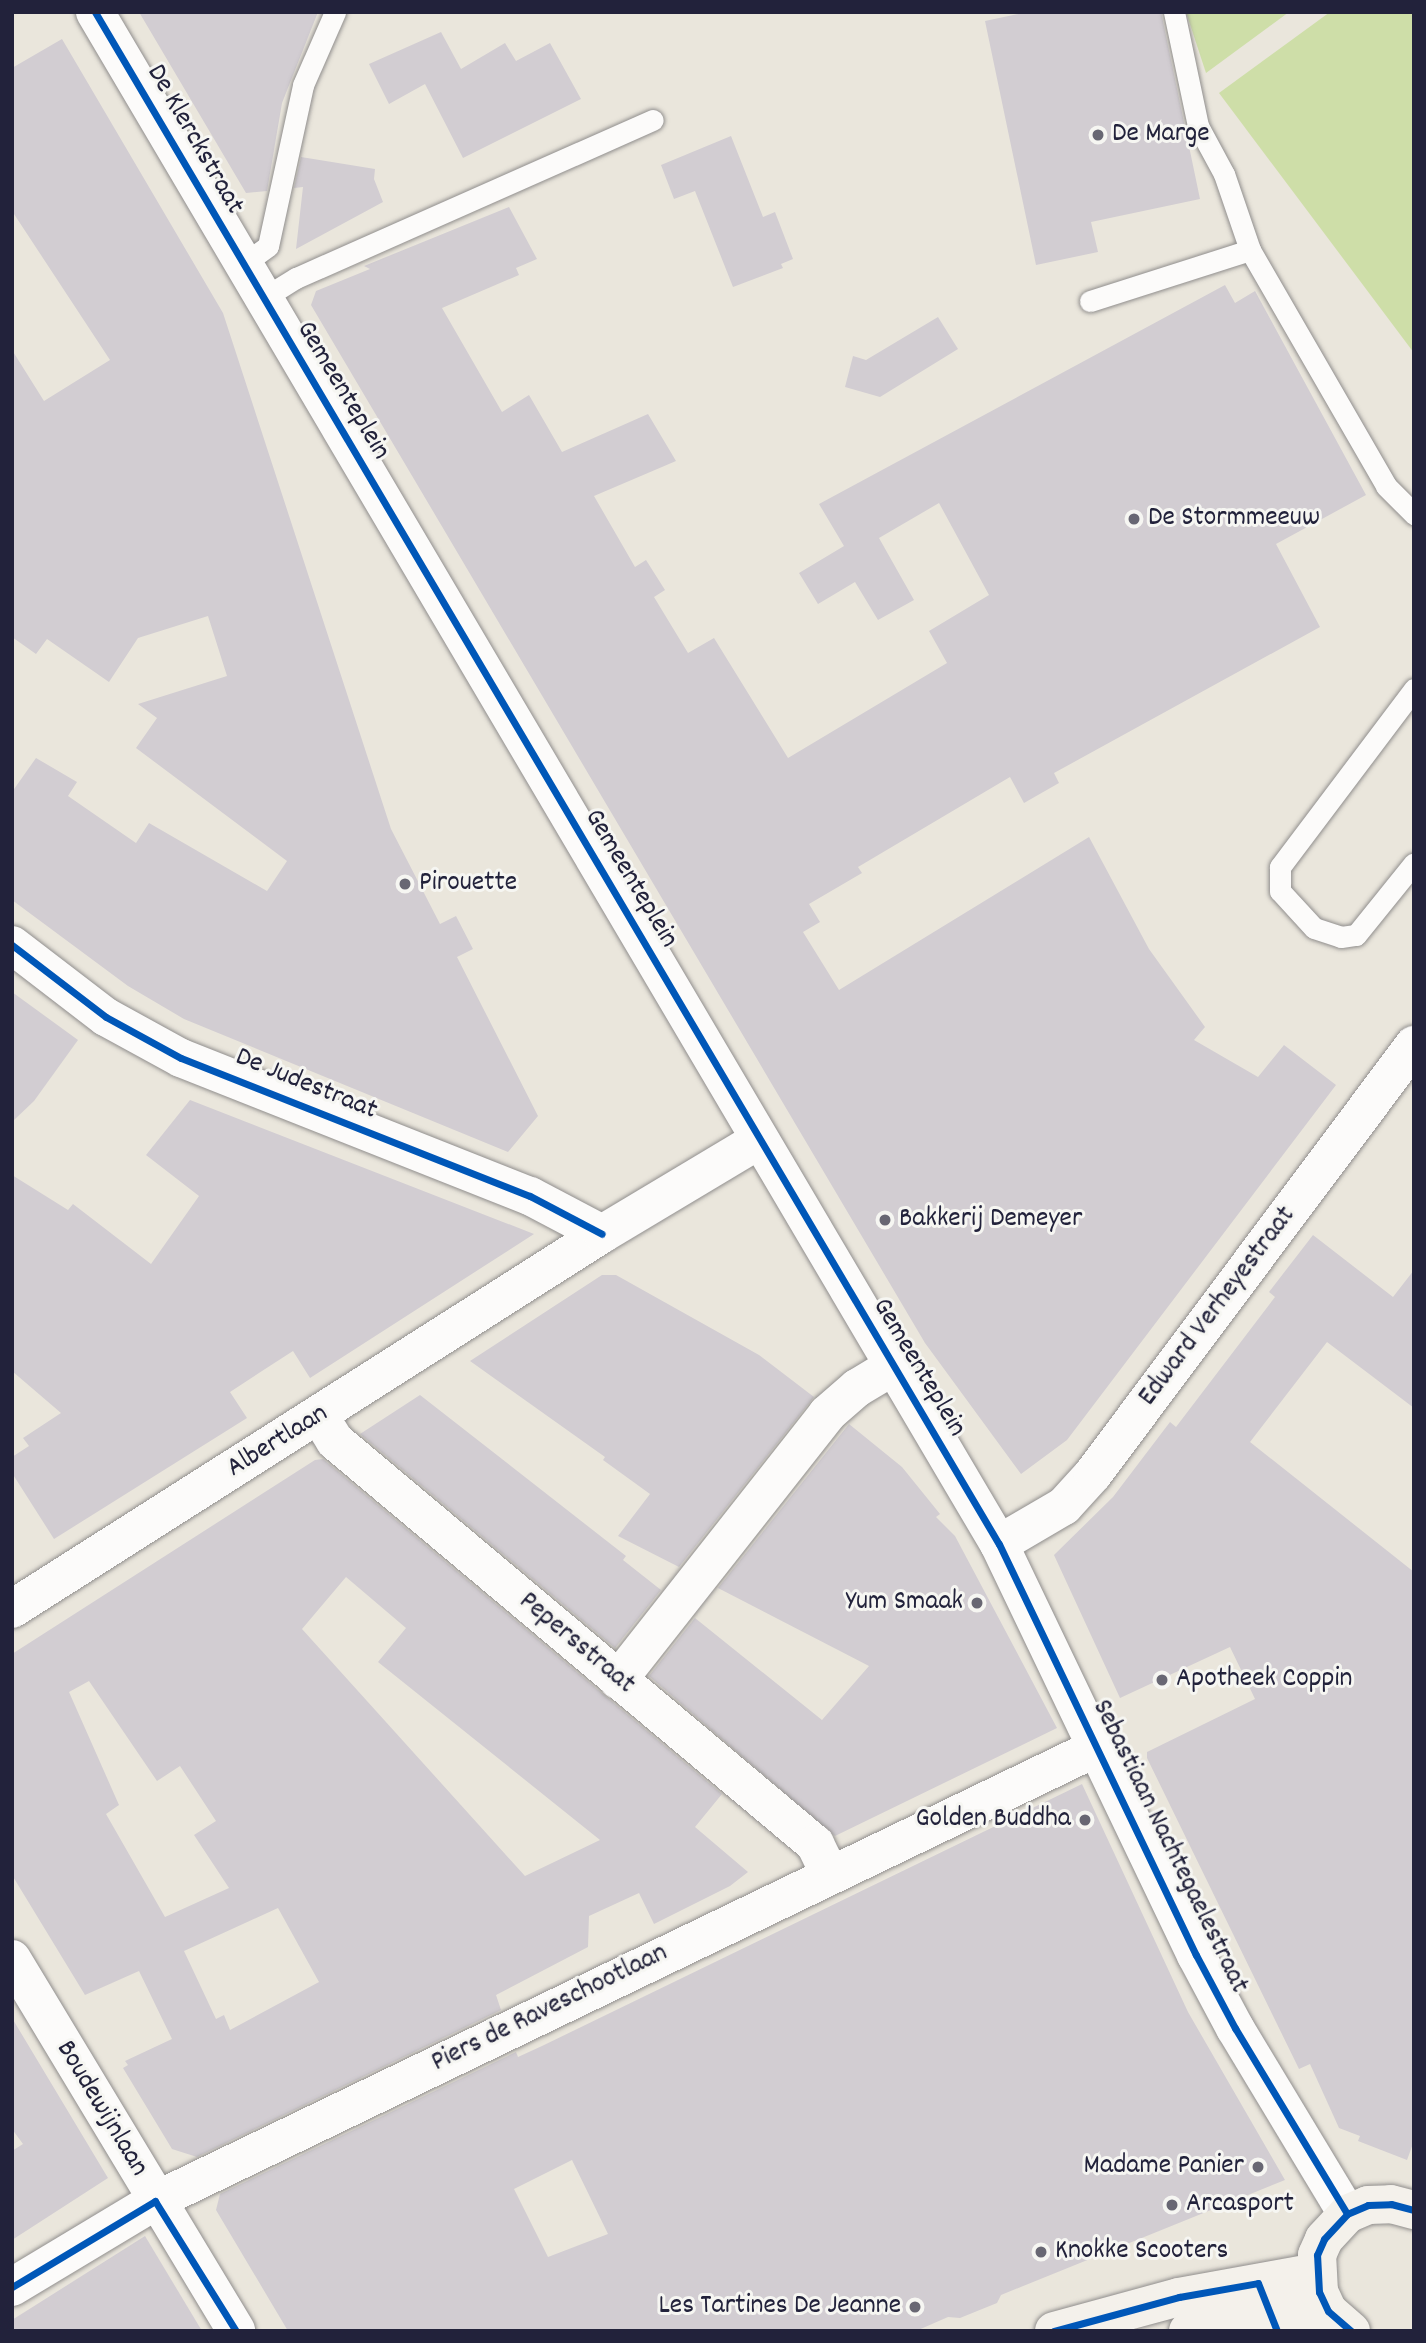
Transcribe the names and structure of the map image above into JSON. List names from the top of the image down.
{
  "streets": {
    "street": [
      "De Klerckstraat",
      "Gemeenteplein",
      "De Judestraat",
      "Edward Verheyestraat",
      "Albertlaan",
      "Pepersstraat",
      "Sebastiaan Nachtegaelestraat",
      "Piers de Raveschootlaan",
      "Boudewijnlaan"
    ]
  },
  "crossings": [
    ["De Klerckstraat", "Gemeenteplein"],
    ["Gemeenteplein", "Sebastiaan Nachtegaelestraat"],
    ["De Judestraat", "Albertlaan"],
    ["Edward Verheyestraat", "Sebastiaan Nachtegaelestraat"],
    ["Albertlaan", "Pepersstraat"],
    ["Pepersstraat", "Piers de Raveschootlaan"],
    ["Sebastiaan Nachtegaelestraat", "Piers de Raveschootlaan"],
    ["Piers de Raveschootlaan", "Boudewijnlaan"]
  ],
  "places": [
    "De Marge",
    "De Stormmeeuw",
    "Pirouette",
    "Bakkerij Demeyer",
    "Yum Smaak",
    "Apotheek Coppin",
    "Golden Buddha",
    "Madame Panier",
    "Arcasport",
    "Knokke Scooters",
    "Les Tartines De Jeanne"
  ]
}
